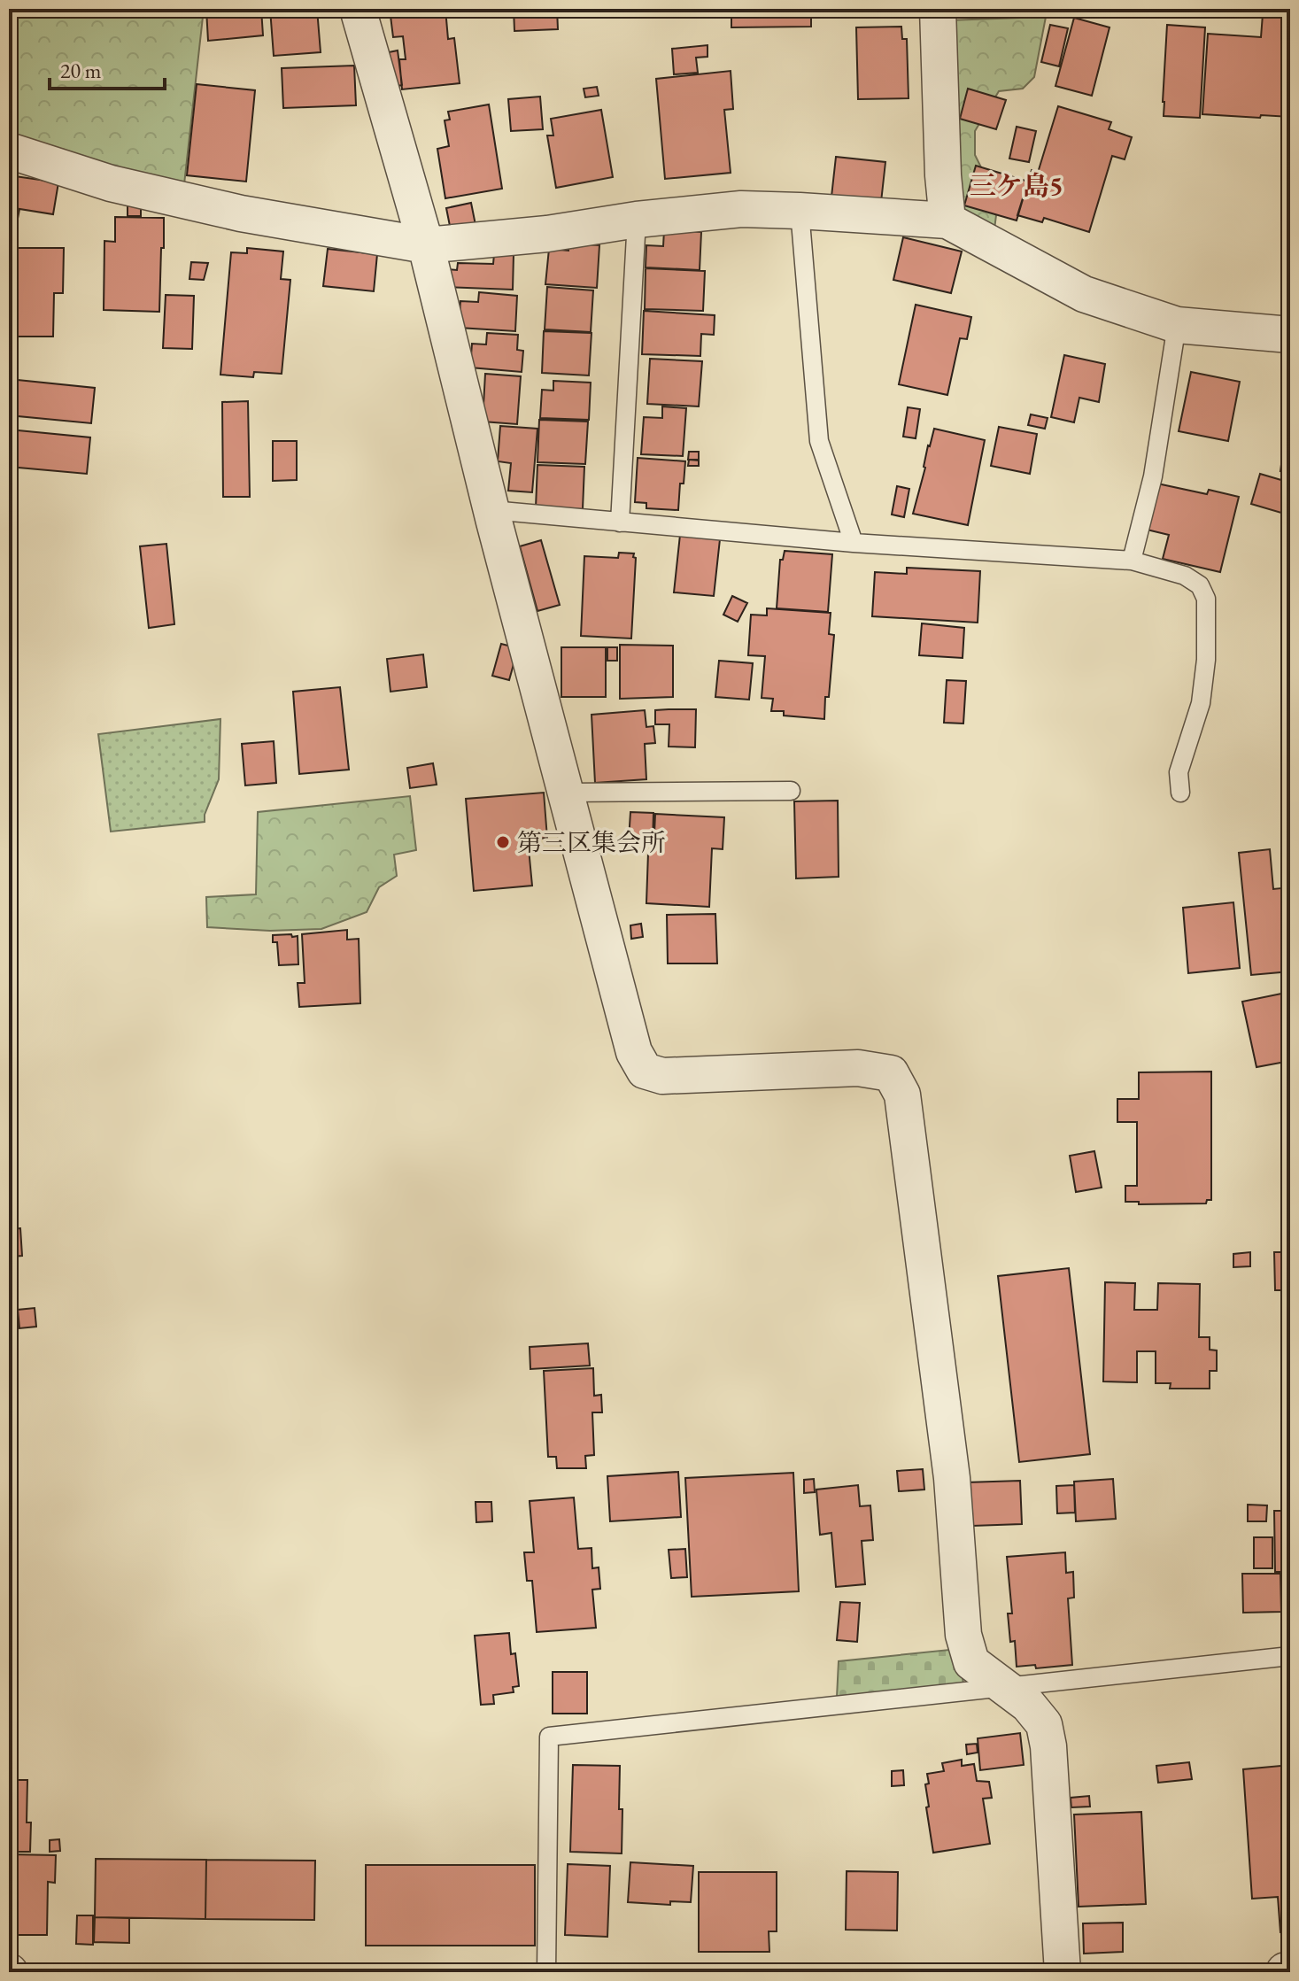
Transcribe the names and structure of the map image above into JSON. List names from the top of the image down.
{
  "districts": ["三ケ島5"],
  "places": ["第三区集会所"],
  "scale_bar": "20 m"
}
